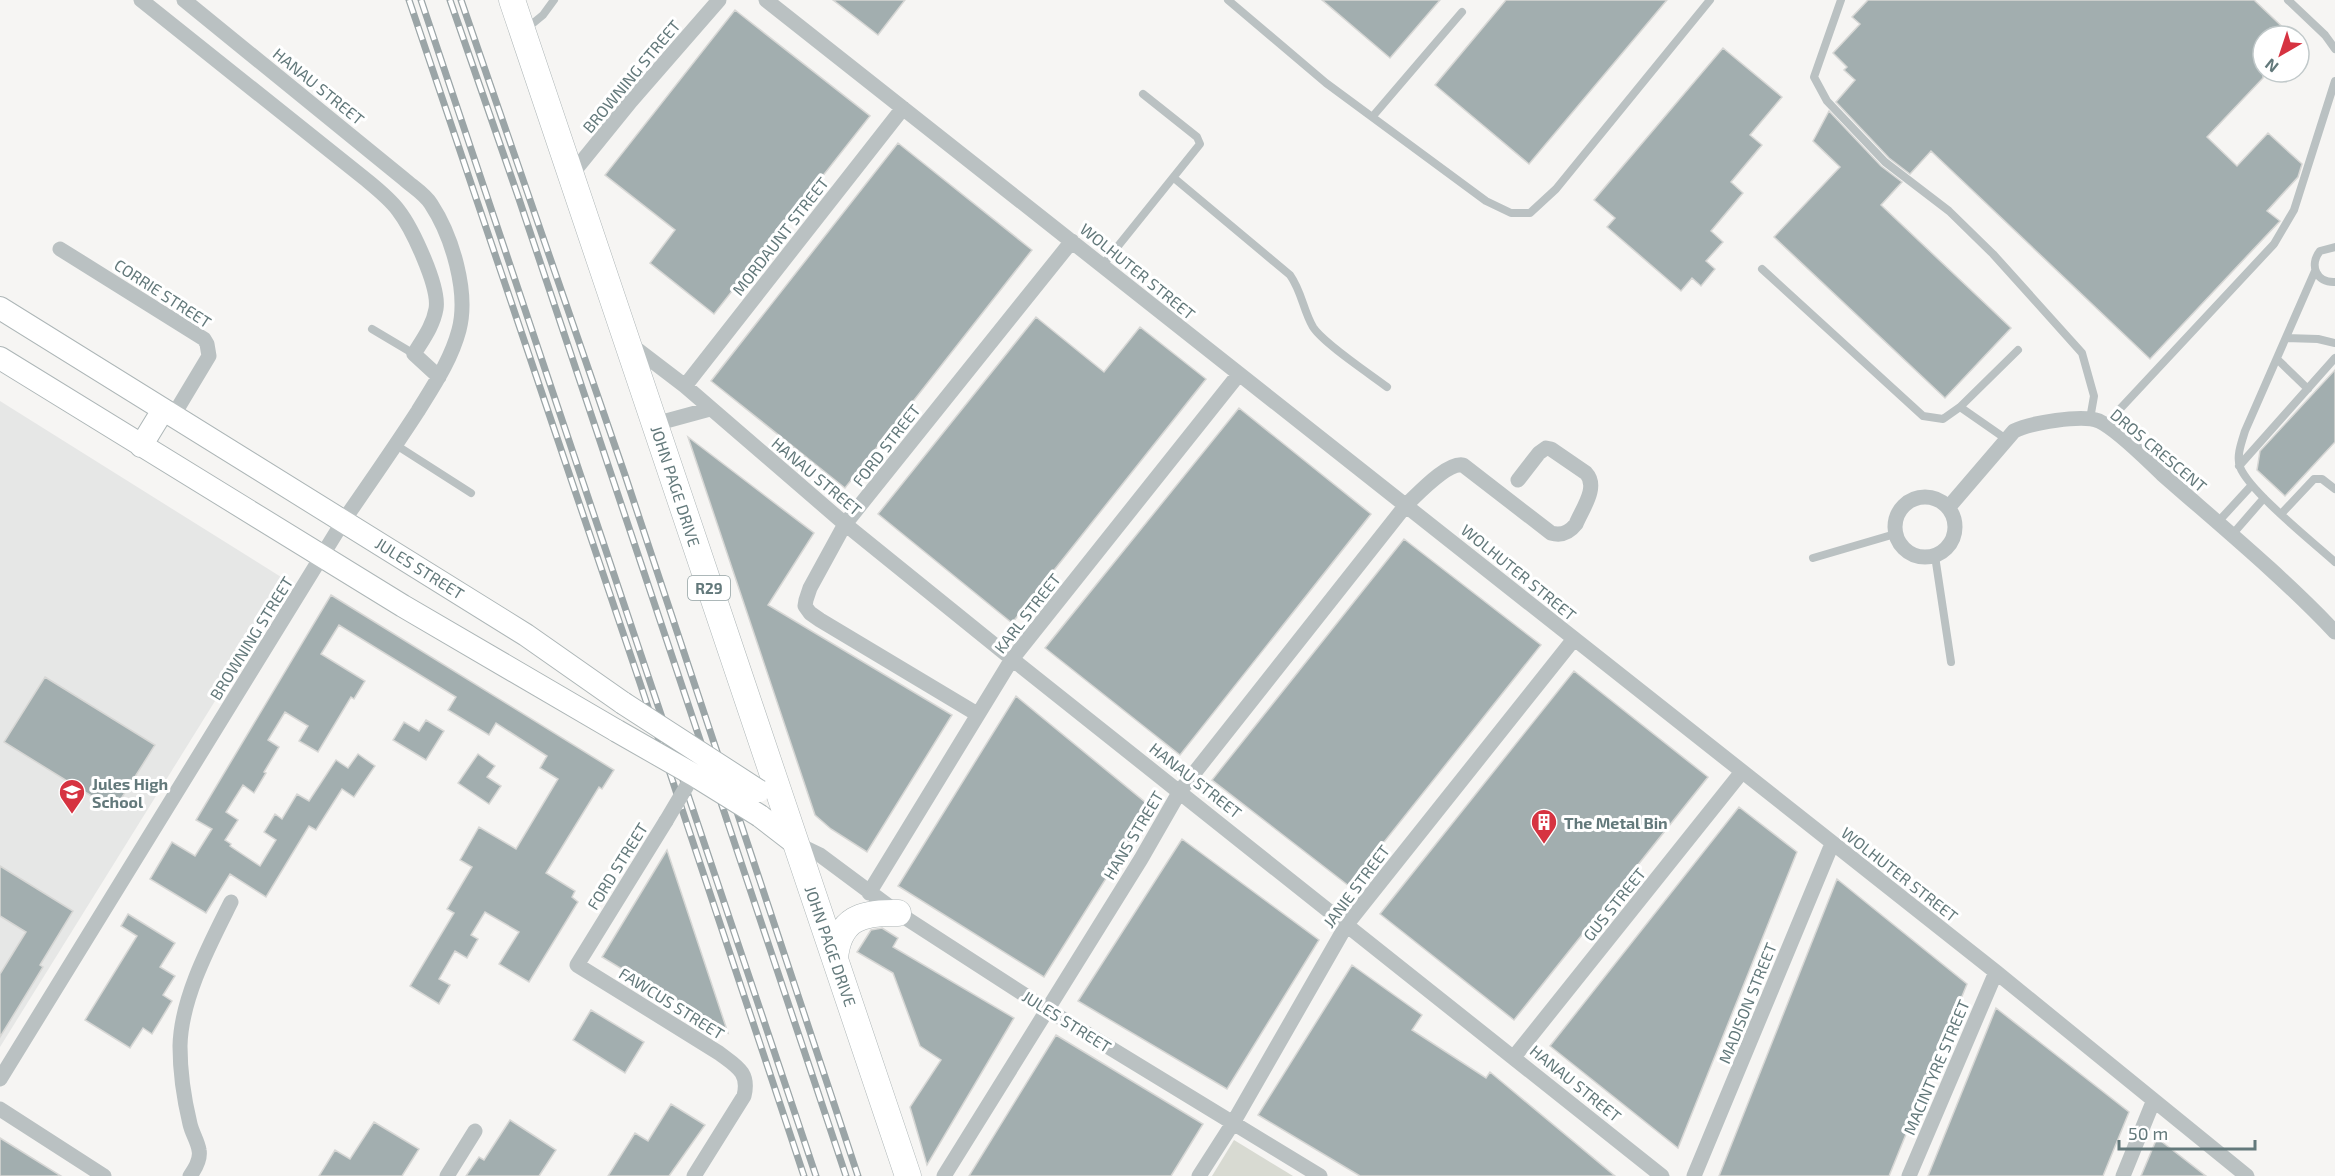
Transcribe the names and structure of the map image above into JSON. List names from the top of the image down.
{
  "streets": {
    "main road": ["JOHN PAGE DRIVE", "JULES STREET", "R29"],
    "street": [
      "BROWNING STREET",
      "HANAU STREET",
      "MORDAUNT STREET",
      "WOLHUTER STREET",
      "CORRIE STREET",
      "FORD STREET",
      "DROS CRESCENT",
      "KARL STREET",
      "HANS STREET",
      "JANIE STREET",
      "GUS STREET",
      "FAWCUS STREET",
      "MADISON STREET",
      "MACINTYRE STREET"
    ]
  },
  "crossings": [
    ["BROWNING STREET", "HANAU STREET"],
    ["BROWNING STREET", "JOHN PAGE DRIVE"],
    ["BROWNING STREET", "JULES STREET"],
    ["HANAU STREET", "MORDAUNT STREET"],
    ["HANAU STREET", "FORD STREET"],
    ["HANAU STREET", "JOHN PAGE DRIVE"],
    ["HANAU STREET", "KARL STREET"],
    ["HANAU STREET", "HANS STREET"],
    ["HANAU STREET", "JANIE STREET"],
    ["HANAU STREET", "GUS STREET"],
    ["MORDAUNT STREET", "WOLHUTER STREET"],
    ["WOLHUTER STREET", "FORD STREET"],
    ["WOLHUTER STREET", "KARL STREET"],
    ["WOLHUTER STREET", "HANS STREET"],
    ["WOLHUTER STREET", "JANIE STREET"],
    ["WOLHUTER STREET", "GUS STREET"],
    ["WOLHUTER STREET", "MADISON STREET"],
    ["WOLHUTER STREET", "MACINTYRE STREET"],
    ["CORRIE STREET", "JULES STREET"],
    ["FORD STREET", "JULES STREET"],
    ["FORD STREET", "KARL STREET"],
    ["FORD STREET", "FAWCUS STREET"],
    ["JOHN PAGE DRIVE", "JULES STREET"],
    ["JULES STREET", "KARL STREET"],
    ["JULES STREET", "HANS STREET"],
    ["JULES STREET", "JANIE STREET"]
  ],
  "places": {
    "school or university": ["Jules High School"],
    "building": ["The Metal Bin"]
  },
  "scale_bar": "50 m",
  "north": "bottom left"
}
